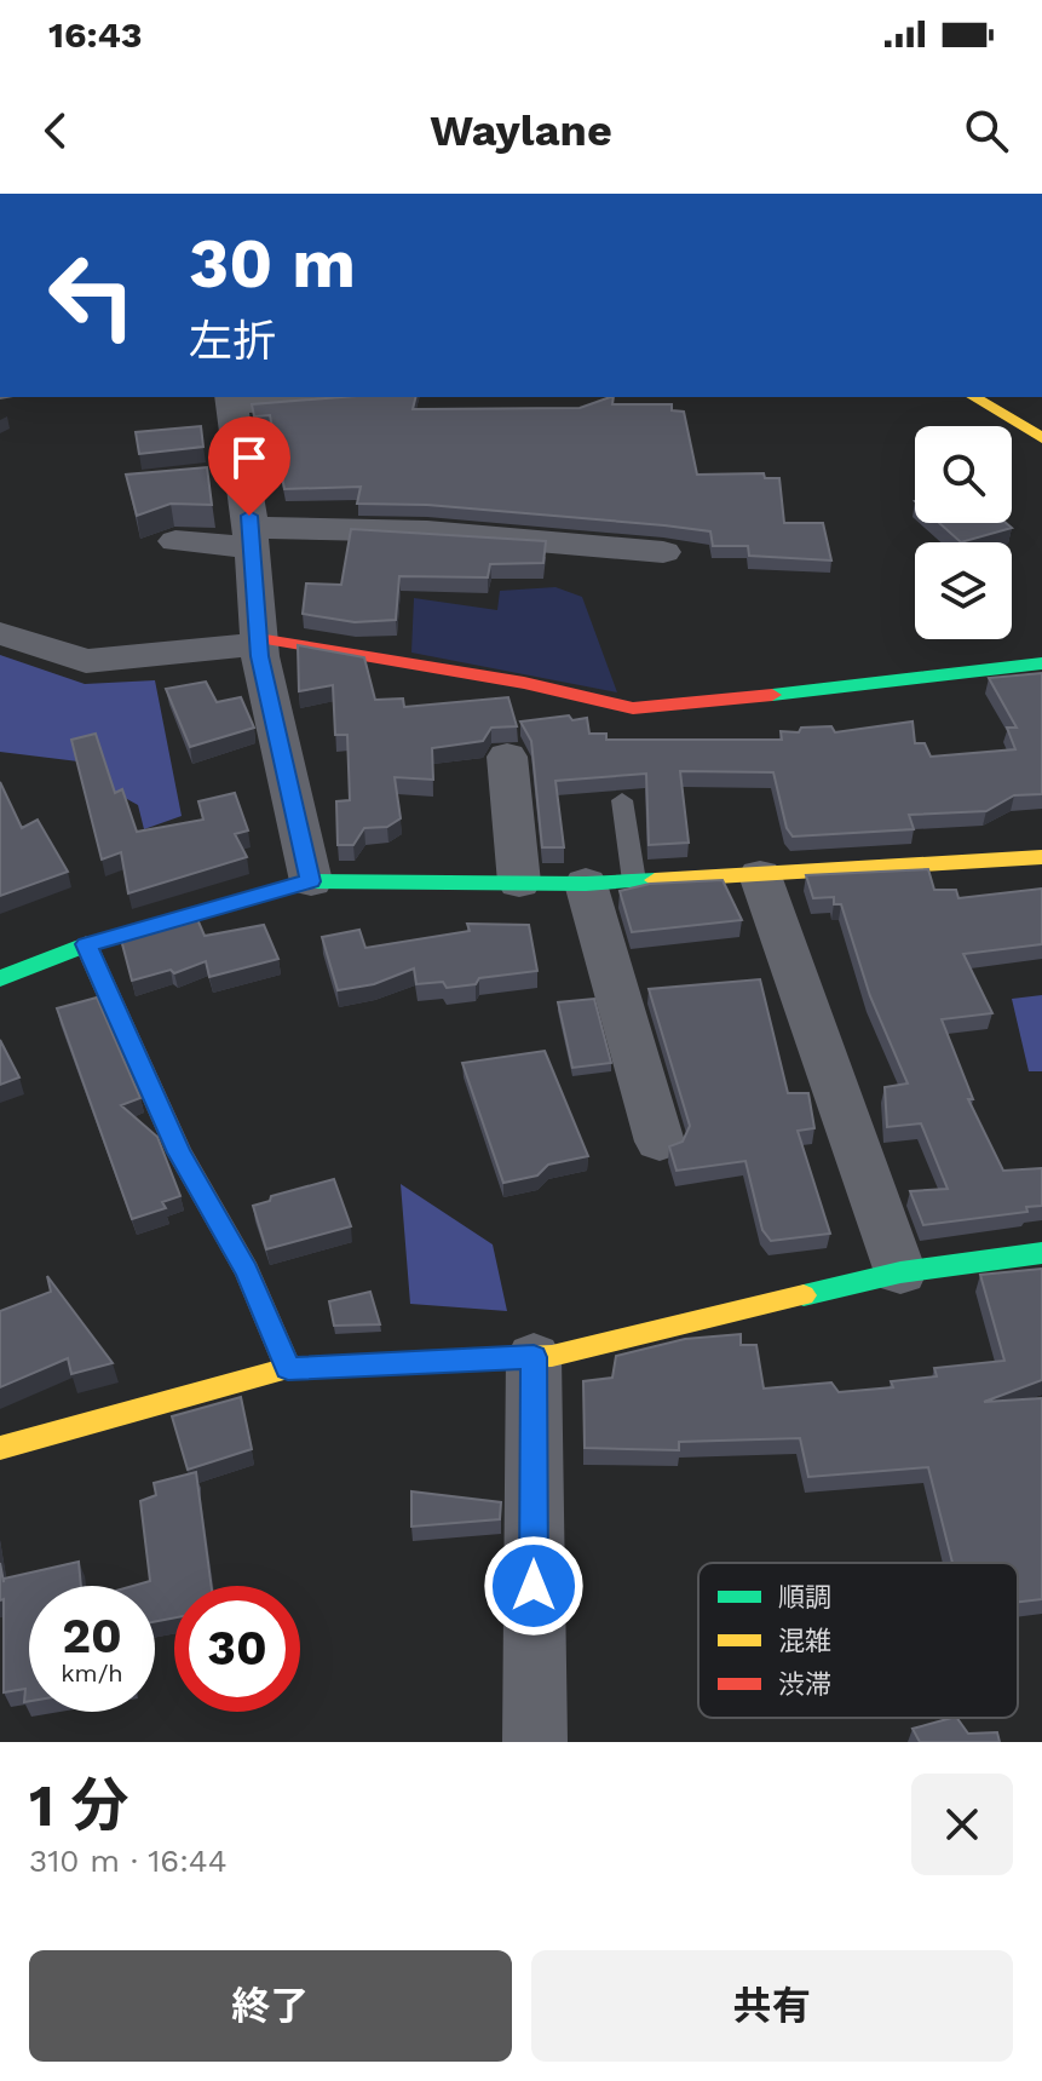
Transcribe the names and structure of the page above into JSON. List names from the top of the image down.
{
  "legend": ["順調", "混雑", "渋滞"],
  "page": {
    "status": "16:43",
    "header": "Waylane",
    "turn": ["30 m", "左折"],
    "speed": "20 km/h",
    "limit": "30",
    "heading": ["1 分", "310 m · 16:44"],
    "buttons": ["終了", "共有"]
  }
}
